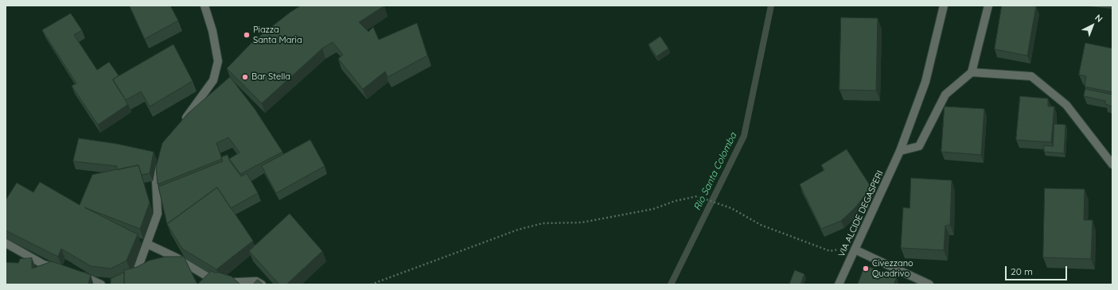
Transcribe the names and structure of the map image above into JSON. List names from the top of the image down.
{
  "streets": {
    "street": ["VIA ALCIDE DEGASPERI"]
  },
  "water": ["Rio Santa Colomba"],
  "places": ["Piazza Santa Maria", "Bar Stella", "Civezzano Quadrivo"],
  "scale_bar": "20 m",
  "north": "top right"
}
